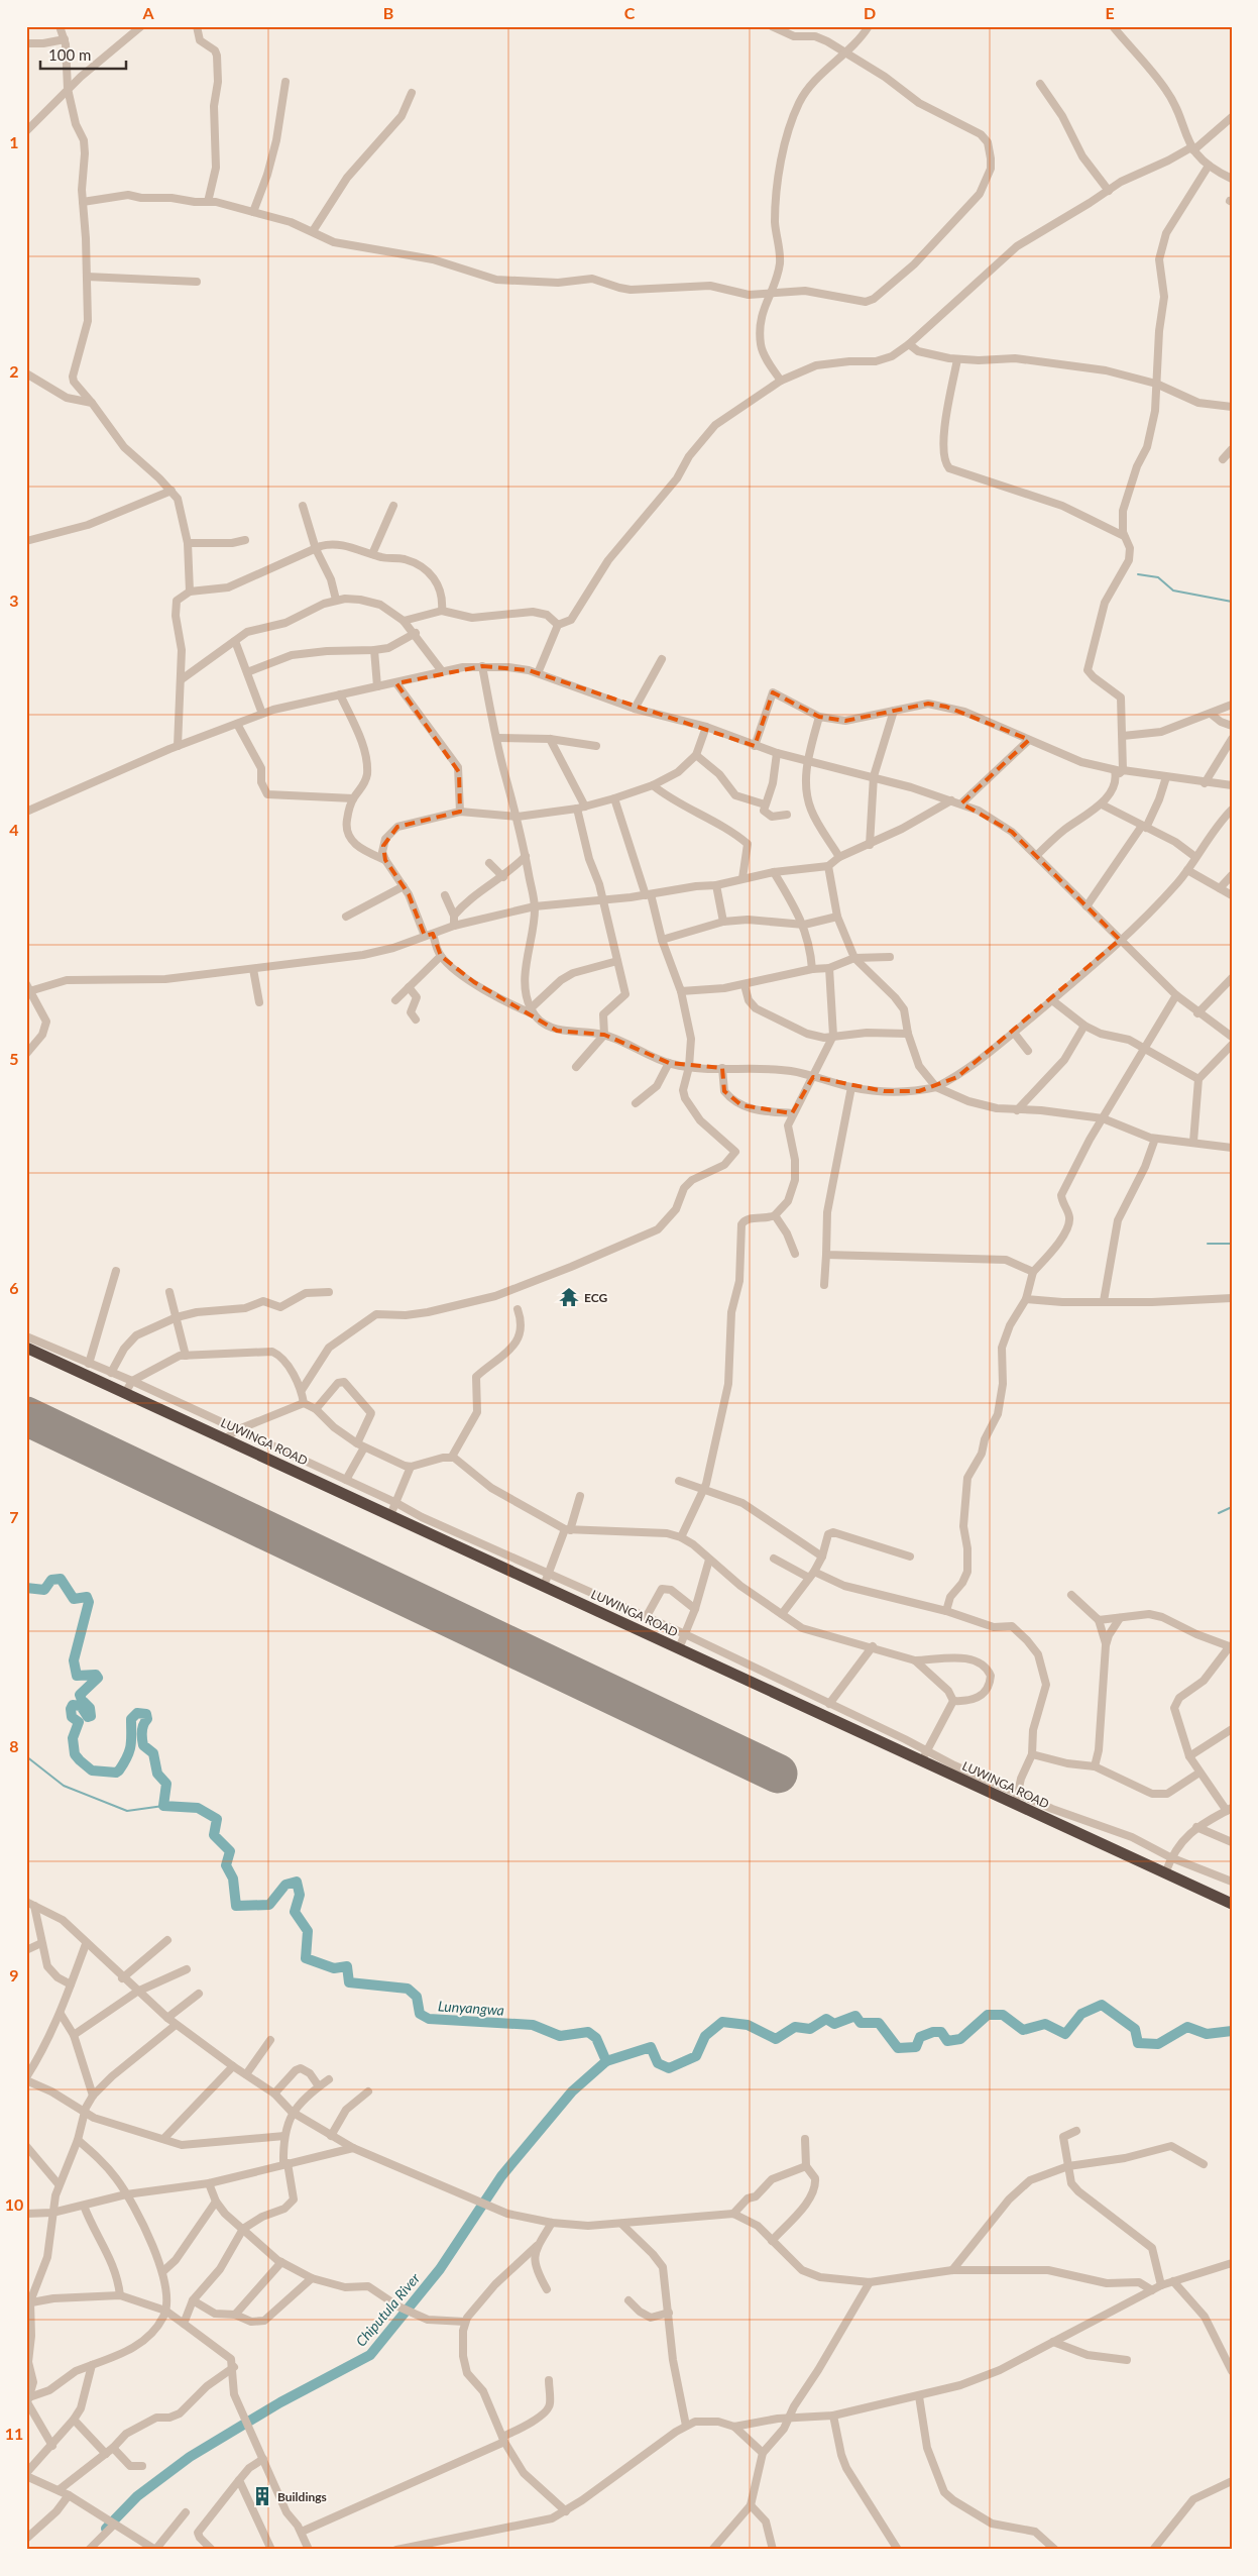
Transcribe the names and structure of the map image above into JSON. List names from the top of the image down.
{
  "streets": {
    "highway": ["LUWINGA ROAD"]
  },
  "water": ["Lunyangwa", "Chiputula River"],
  "places": {
    "temple": ["ECG"],
    "building": ["Buildings"]
  },
  "scale_bar": "100 m",
  "grid": {
    "columns": [
      "A",
      "B",
      "C",
      "D",
      "E"
    ],
    "rows": [
      "1",
      "2",
      "3",
      "4",
      "5",
      "6",
      "7",
      "8",
      "9",
      "10",
      "11"
    ]
  }
}
